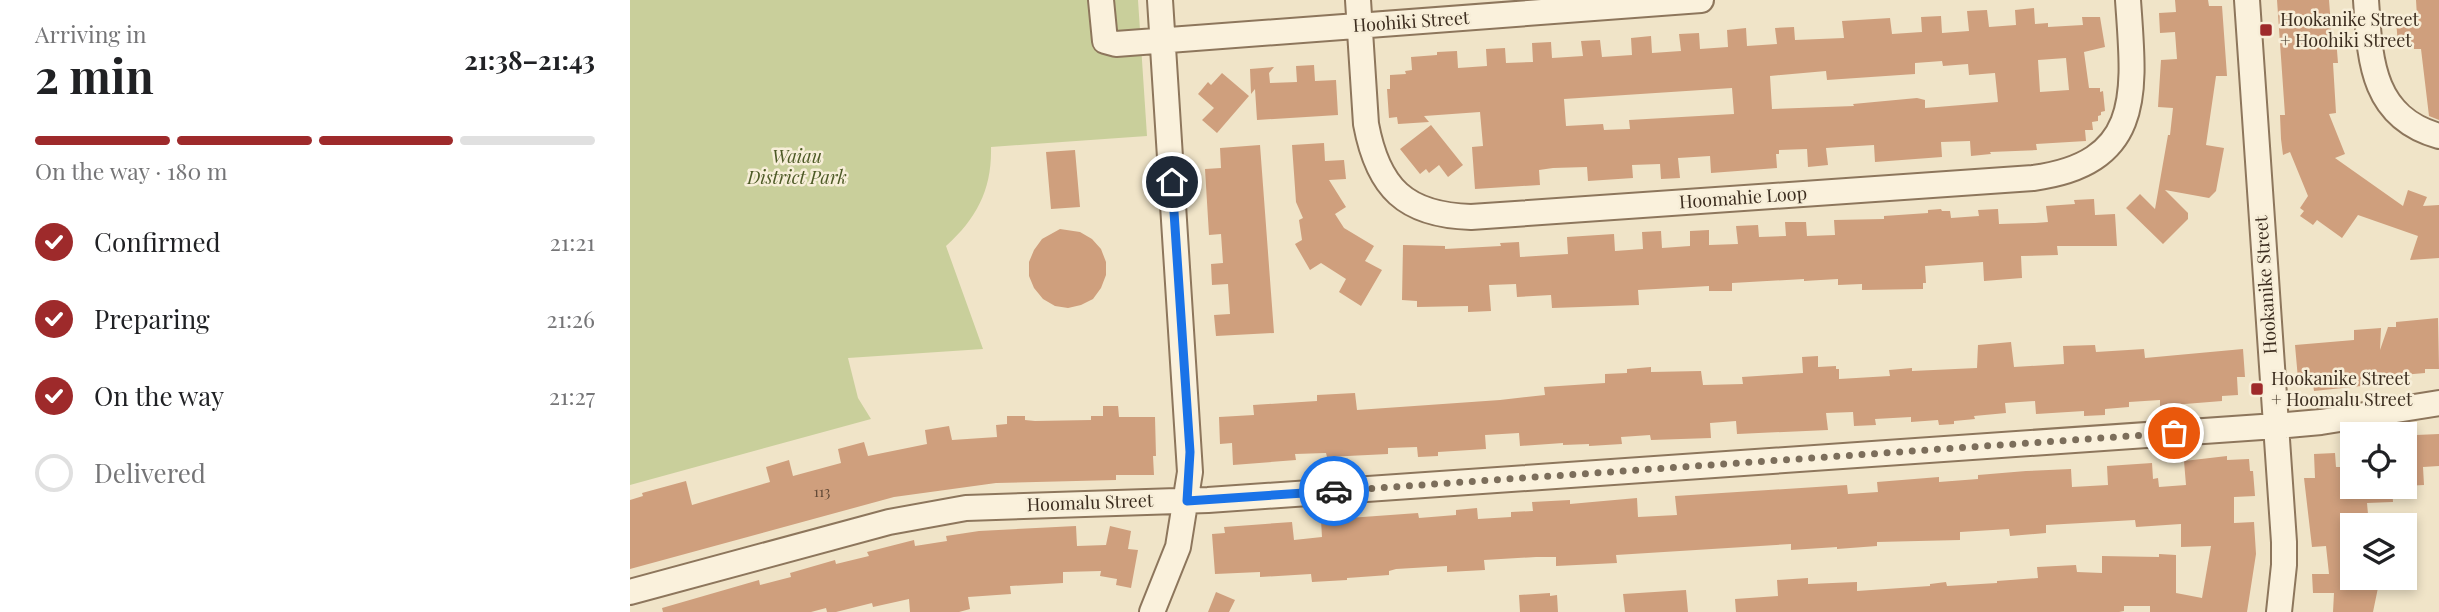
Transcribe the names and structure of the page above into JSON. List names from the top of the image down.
{
  "streets": {
    "street": [
      "Hoohiki Street",
      "Hoomahie Loop",
      "Hookanike Street",
      "Hoomalu Street"
    ]
  },
  "crossings": [
    ["Hoohiki Street", "Hoomahie Loop"],
    ["Hookanike Street", "Hoomalu Street"]
  ],
  "parks": ["Waiau District Park"],
  "places": {
    "transit": ["Hookanike Street + Hoohiki Street", "Hookanike Street + Hoomalu Street"]
  },
  "house_numbers": ["113"],
  "page": {
    "heading": ["2 min", "Arriving in", "21:38–21:43"],
    "bar": "On the way · 180 m",
    "list": [
      ["Confirmed", "21:21"],
      ["Preparing", "21:26"],
      ["On the way", "21:27"],
      "Delivered"
    ]
  }
}
